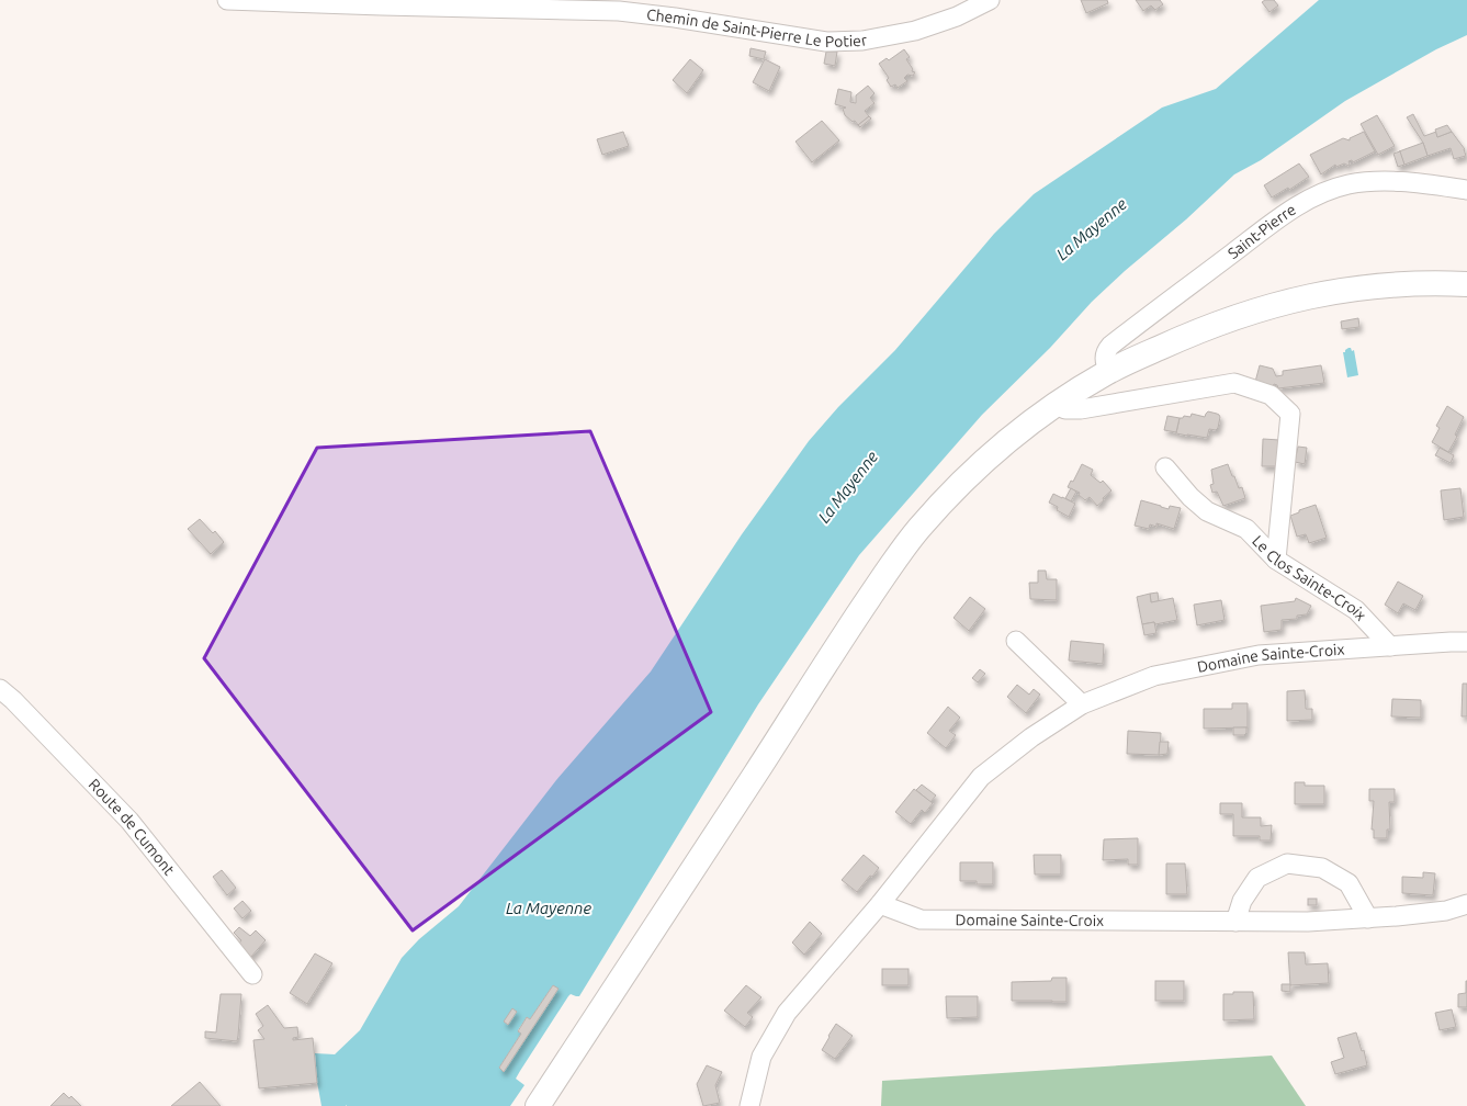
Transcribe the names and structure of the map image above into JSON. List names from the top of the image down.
{
  "streets": {
    "street": [
      "Chemin de Saint-Pierre Le Potier",
      "Saint-Pierre",
      "Le Clos Sainte-Croix",
      "Domaine Sainte-Croix",
      "Route de Cumont"
    ]
  },
  "crossings": [
    ["Le Clos Sainte-Croix", "Domaine Sainte-Croix"]
  ],
  "water": ["La Mayenne"]
}
